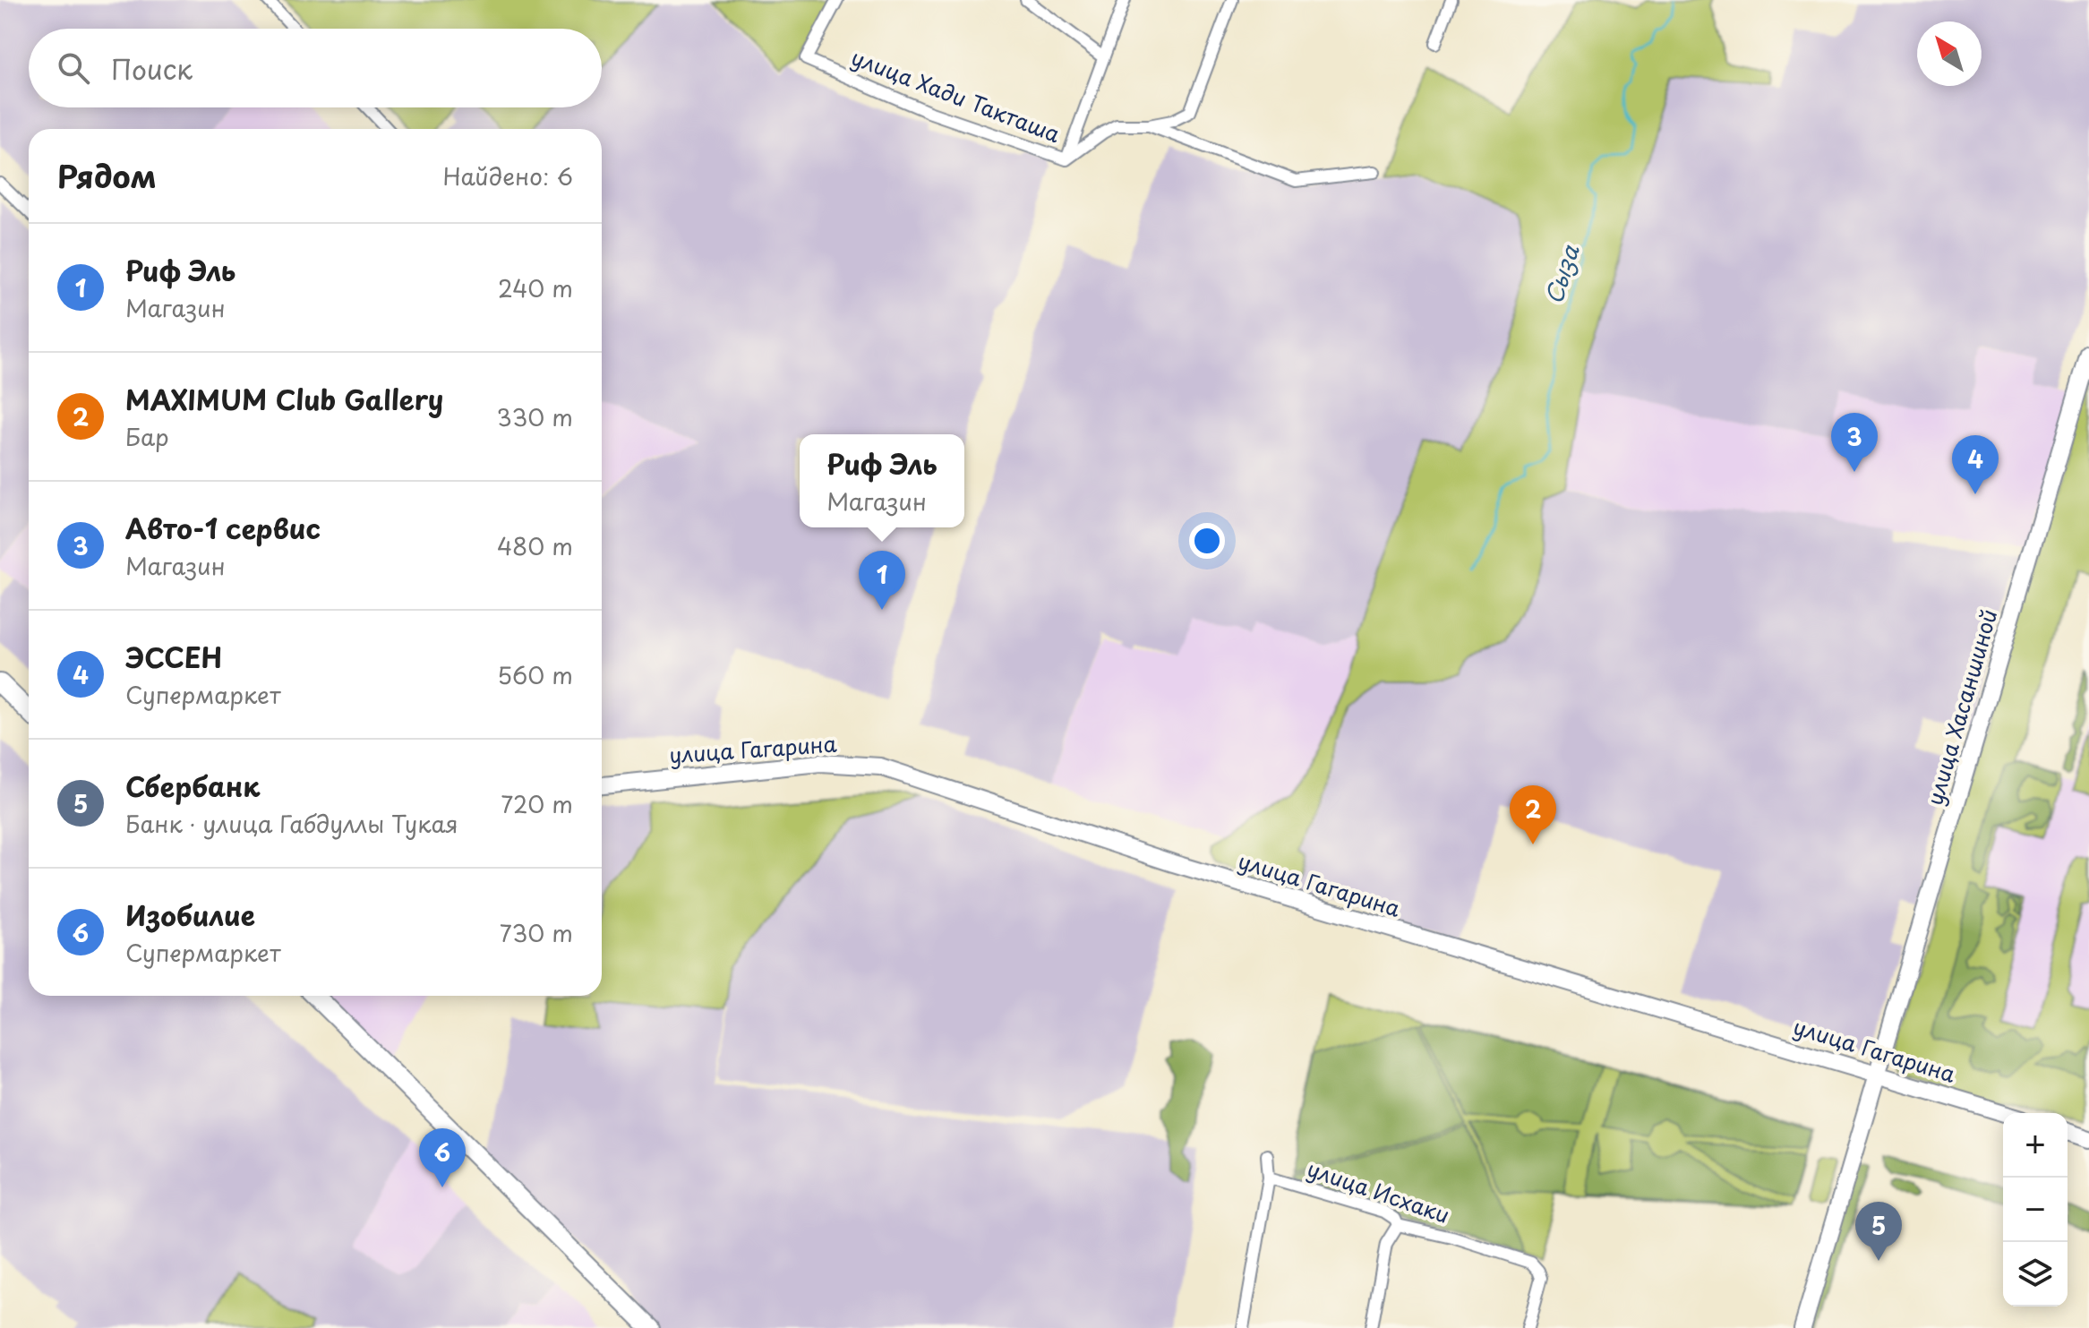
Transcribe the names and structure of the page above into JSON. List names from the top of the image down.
{
  "streets": {
    "street": [
      "улица Хади Такташа",
      "улица Хасаншиной",
      "улица Гагарина",
      "улица Исхаки"
    ]
  },
  "crossings": [
    ["улица Хасаншиной", "улица Гагарина"]
  ],
  "water": ["Сыза"],
  "north": "top left",
  "page": {
    "search": "Поиск",
    "heading": ["Рядом", "Найдено: 6"],
    "list": [
      {
        "mark": "1",
        "name": "Риф Эль",
        "note": "Магазин",
        "value": "240 m"
      },
      {
        "mark": "2",
        "name": "MAXIMUM Club Gallery",
        "note": "Бар",
        "value": "330 m"
      },
      {
        "mark": "3",
        "name": "Авто-1 сервис",
        "note": "Магазин",
        "value": "480 m"
      },
      {
        "mark": "4",
        "name": "ЭССЕН",
        "note": "Супермаркет",
        "value": "560 m"
      },
      {
        "mark": "5",
        "name": "Сбербанк",
        "note": "Банк · улица Габдуллы Тукая",
        "value": "720 m"
      },
      {
        "mark": "6",
        "name": "Изобилие",
        "note": "Супермаркет",
        "value": "730 m"
      }
    ],
    "pins": [
      "3",
      "4",
      "1",
      "2",
      "6",
      "5"
    ],
    "popup": ["Риф Эль", "Магазин"],
    "map_buttons": ["+", "−"]
  }
}
